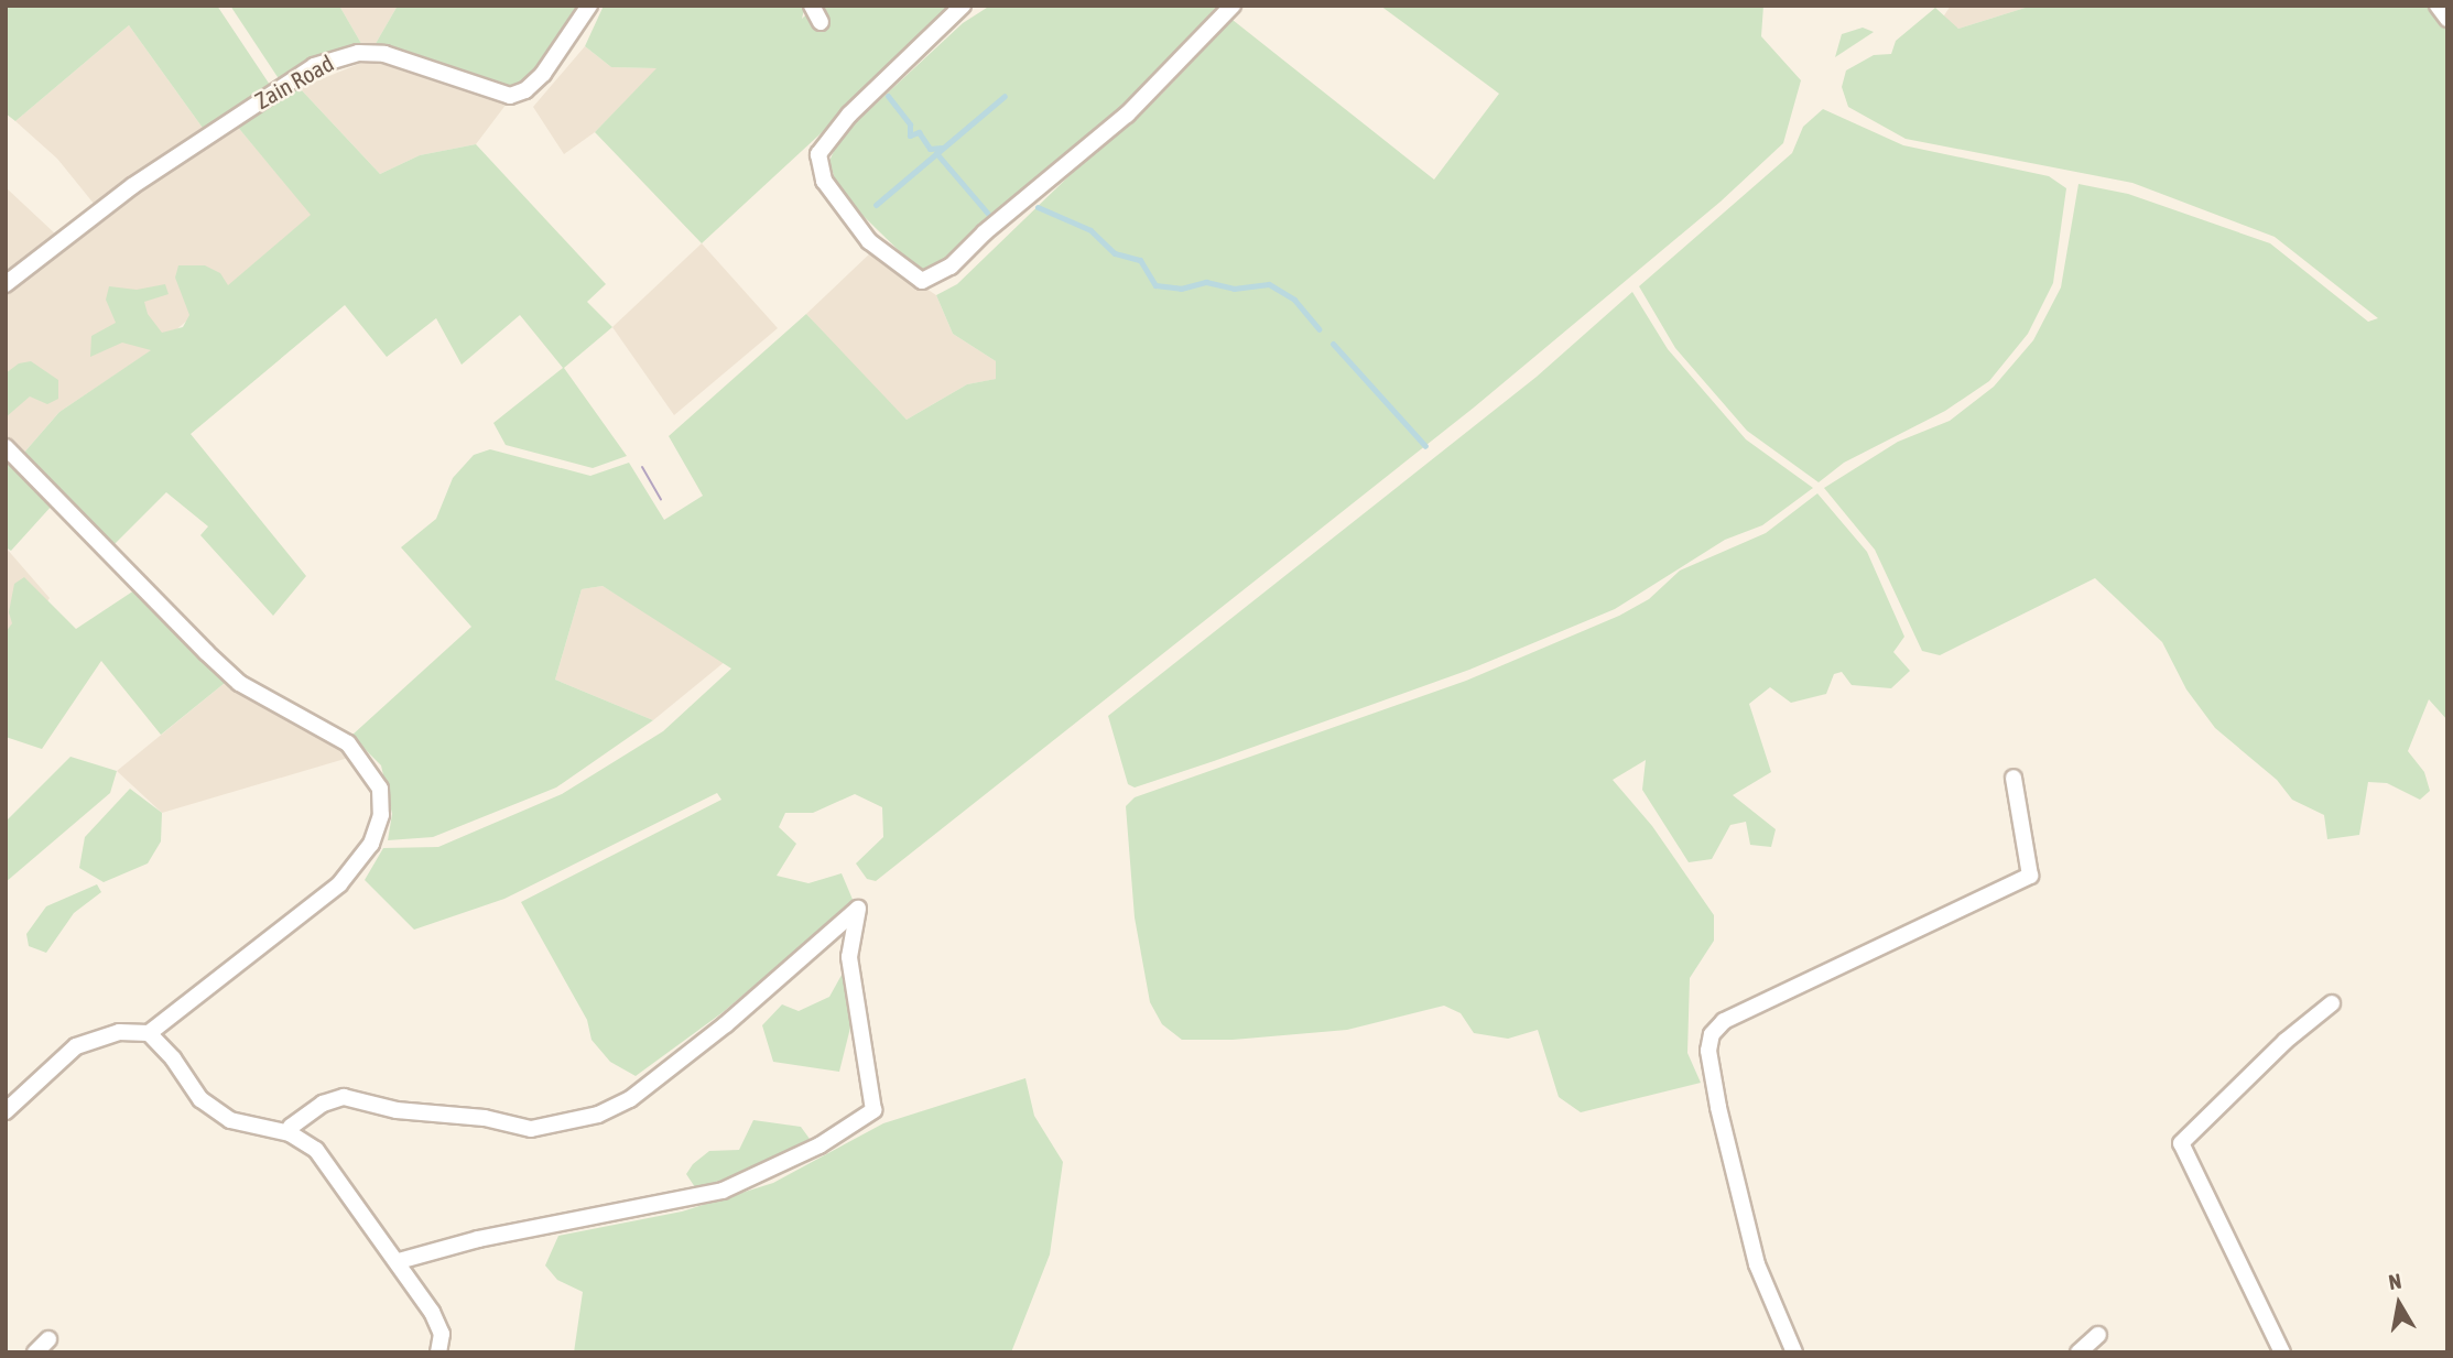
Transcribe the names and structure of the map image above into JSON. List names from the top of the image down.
{
  "streets": {
    "street": ["Zain Road"]
  },
  "north": "top"
}
